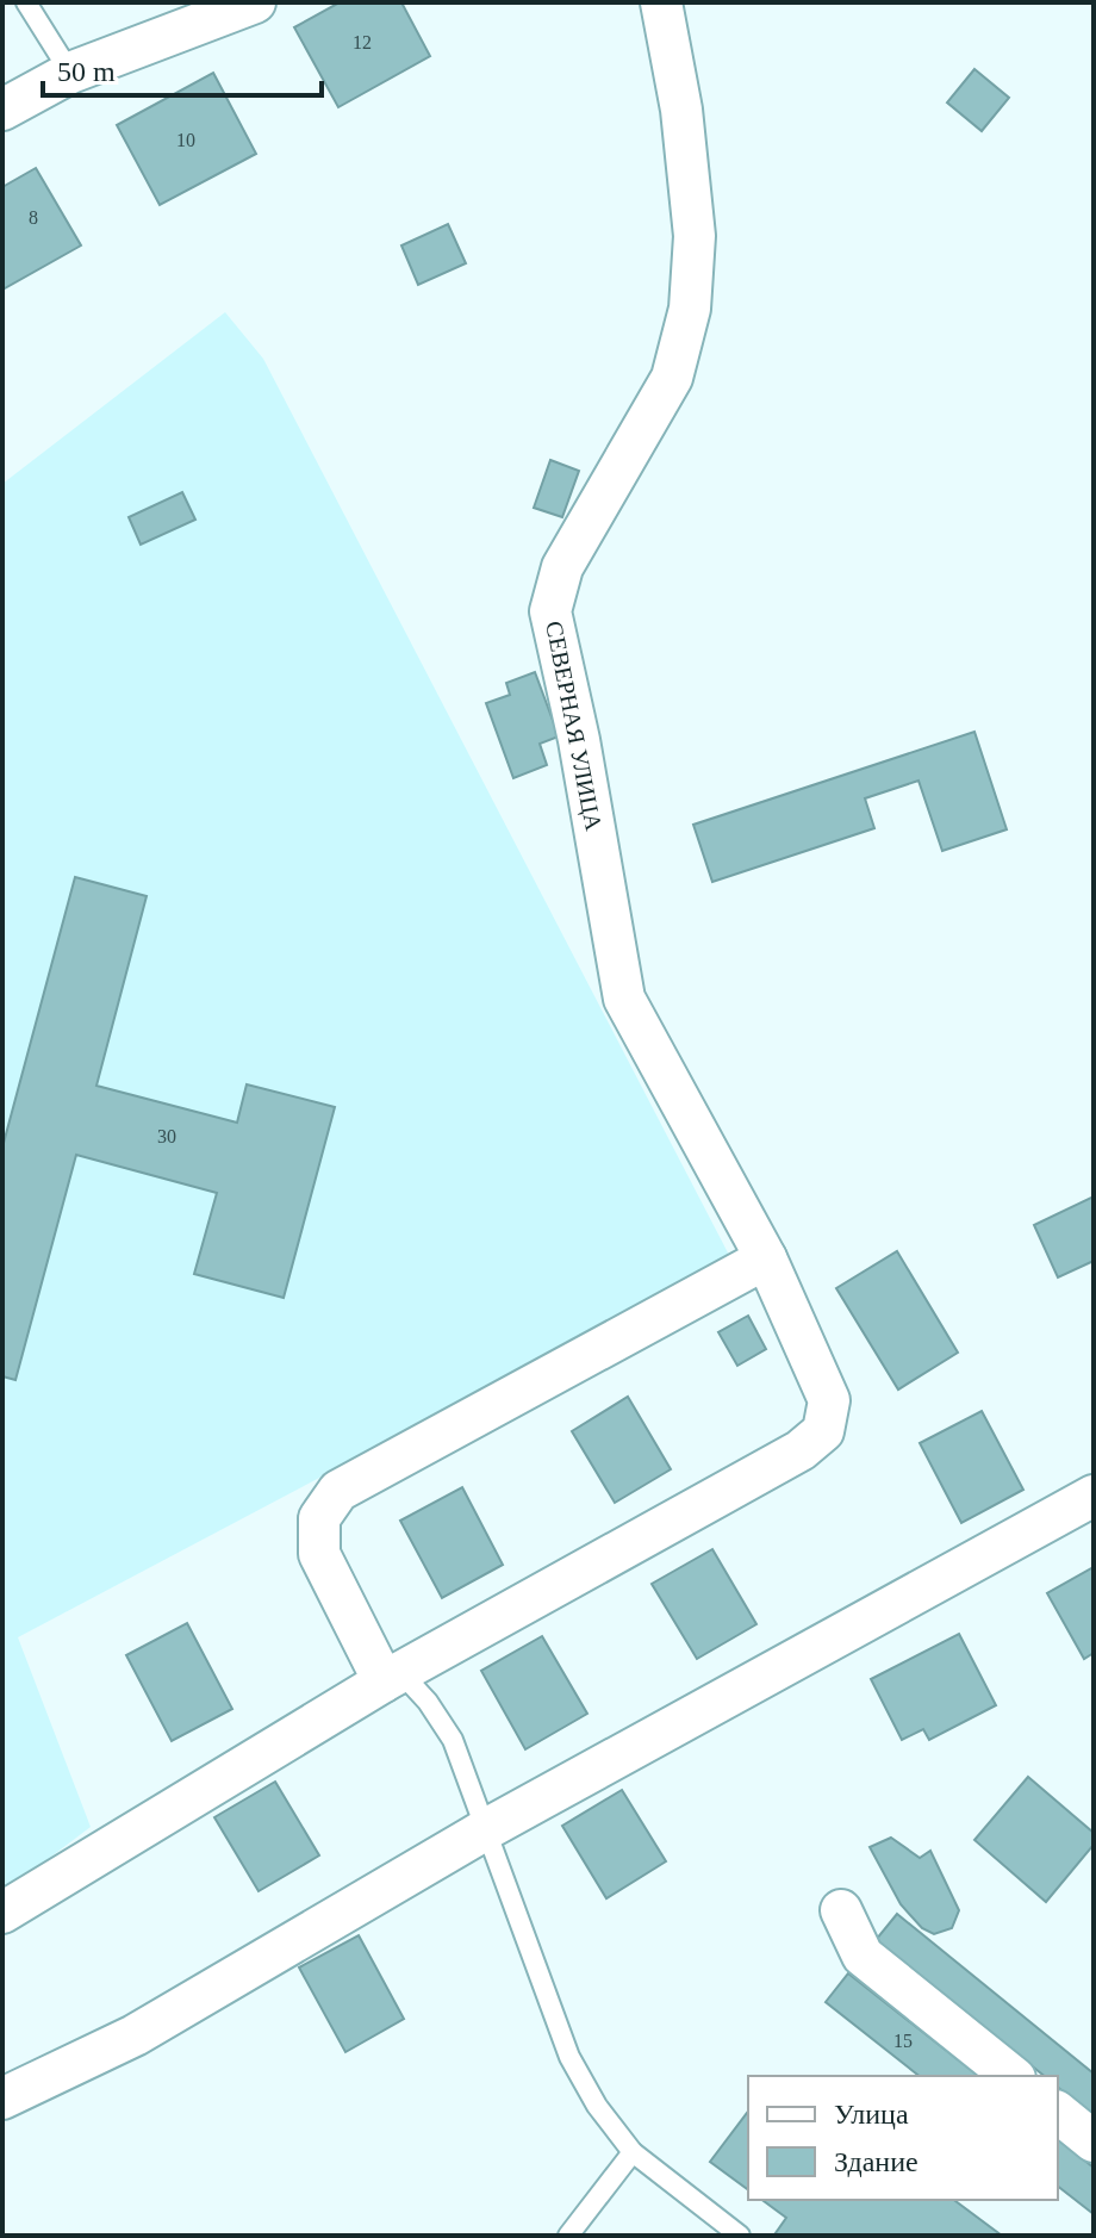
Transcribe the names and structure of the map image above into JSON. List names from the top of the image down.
{
  "streets": {
    "street": ["СЕВЕРНАЯ УЛИЦА"]
  },
  "house_numbers": [
    "12",
    "10",
    "8",
    "30",
    "15"
  ],
  "legend": ["Улица", "Здание"],
  "scale_bar": "50 m"
}
